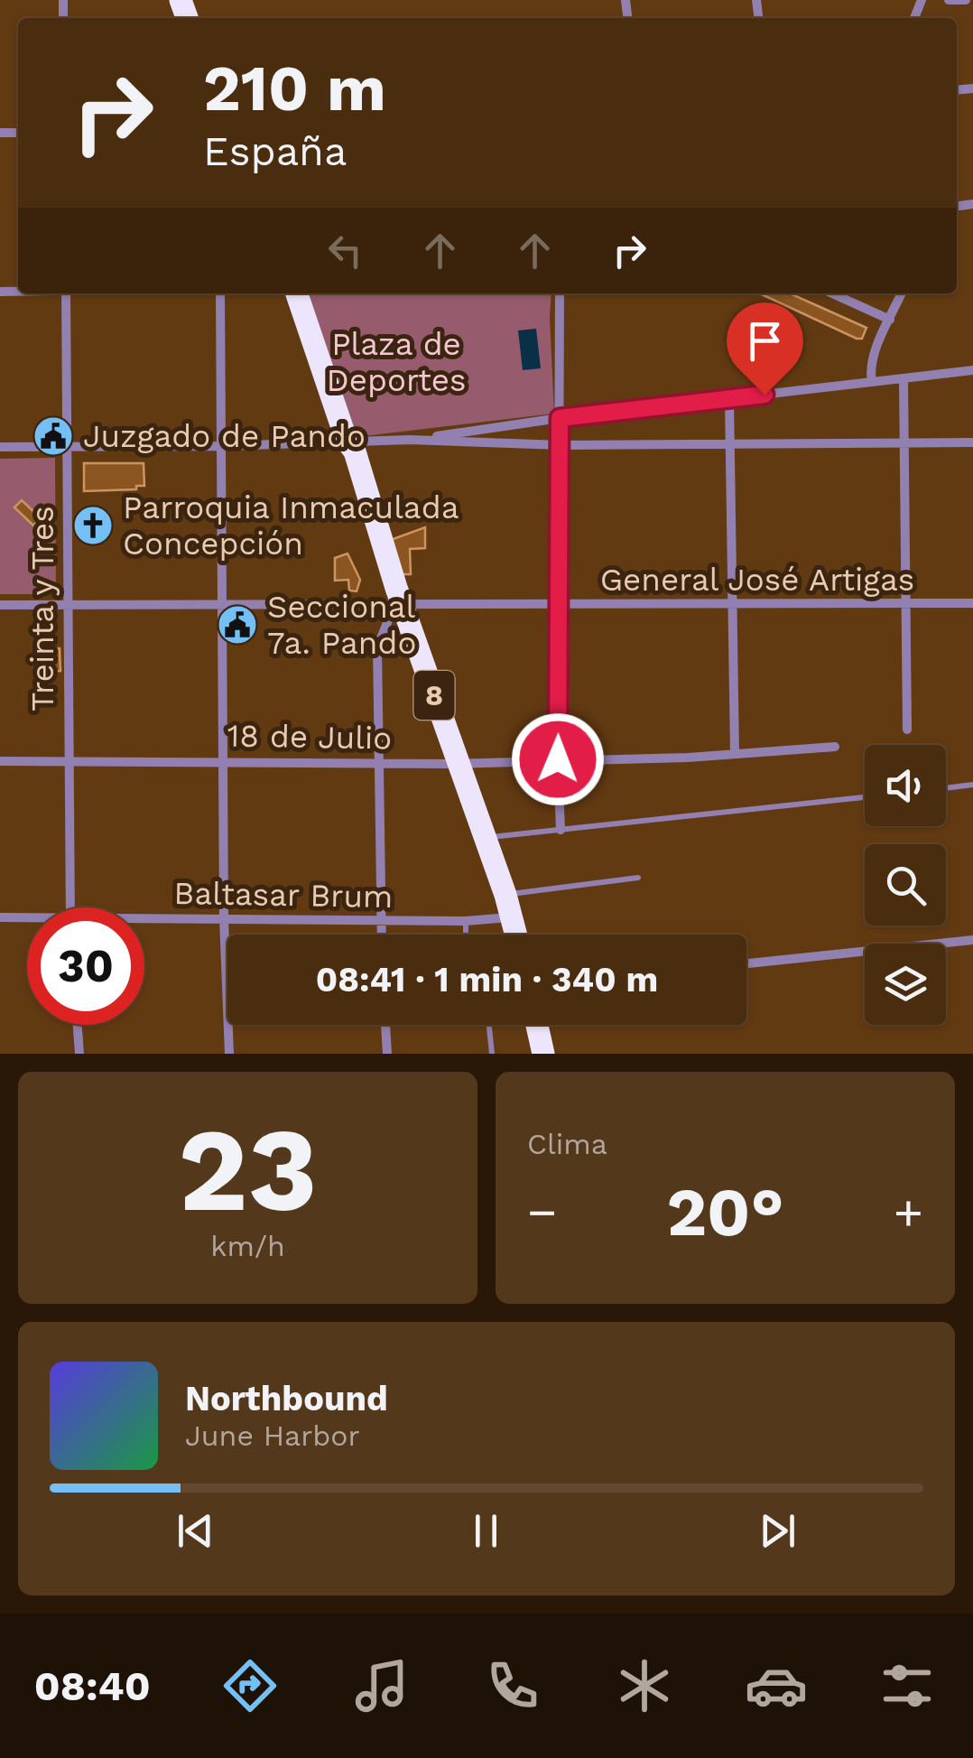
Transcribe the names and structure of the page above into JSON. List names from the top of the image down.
{
  "streets": {
    "highway": ["8"],
    "street": [
      "General José Artigas",
      "Treinta y Tres",
      "18 de Julio",
      "Baltasar Brum"
    ]
  },
  "crossings": [
    ["General José Artigas", "Treinta y Tres"],
    ["General José Artigas", "8"],
    ["Treinta y Tres", "18 de Julio"],
    ["8", "18 de Julio"],
    ["8", "Baltasar Brum"]
  ],
  "parks": ["Plaza de Deportes"],
  "places": {
    "public building": ["Juzgado de Pando", "Seccional 7a. Pando"],
    "church": ["Parroquia Inmaculada Concepción"]
  },
  "page": {
    "turn": ["210 m", "España"],
    "limit": "30",
    "trip": "08:41 · 1 min · 340 m",
    "tile": [
      ["23", "km/h"],
      "Clima"
    ],
    "heat": ["−", "20°", "+"],
    "song": ["Northbound", "June Harbor"],
    "tabs": "08:40"
  }
}
